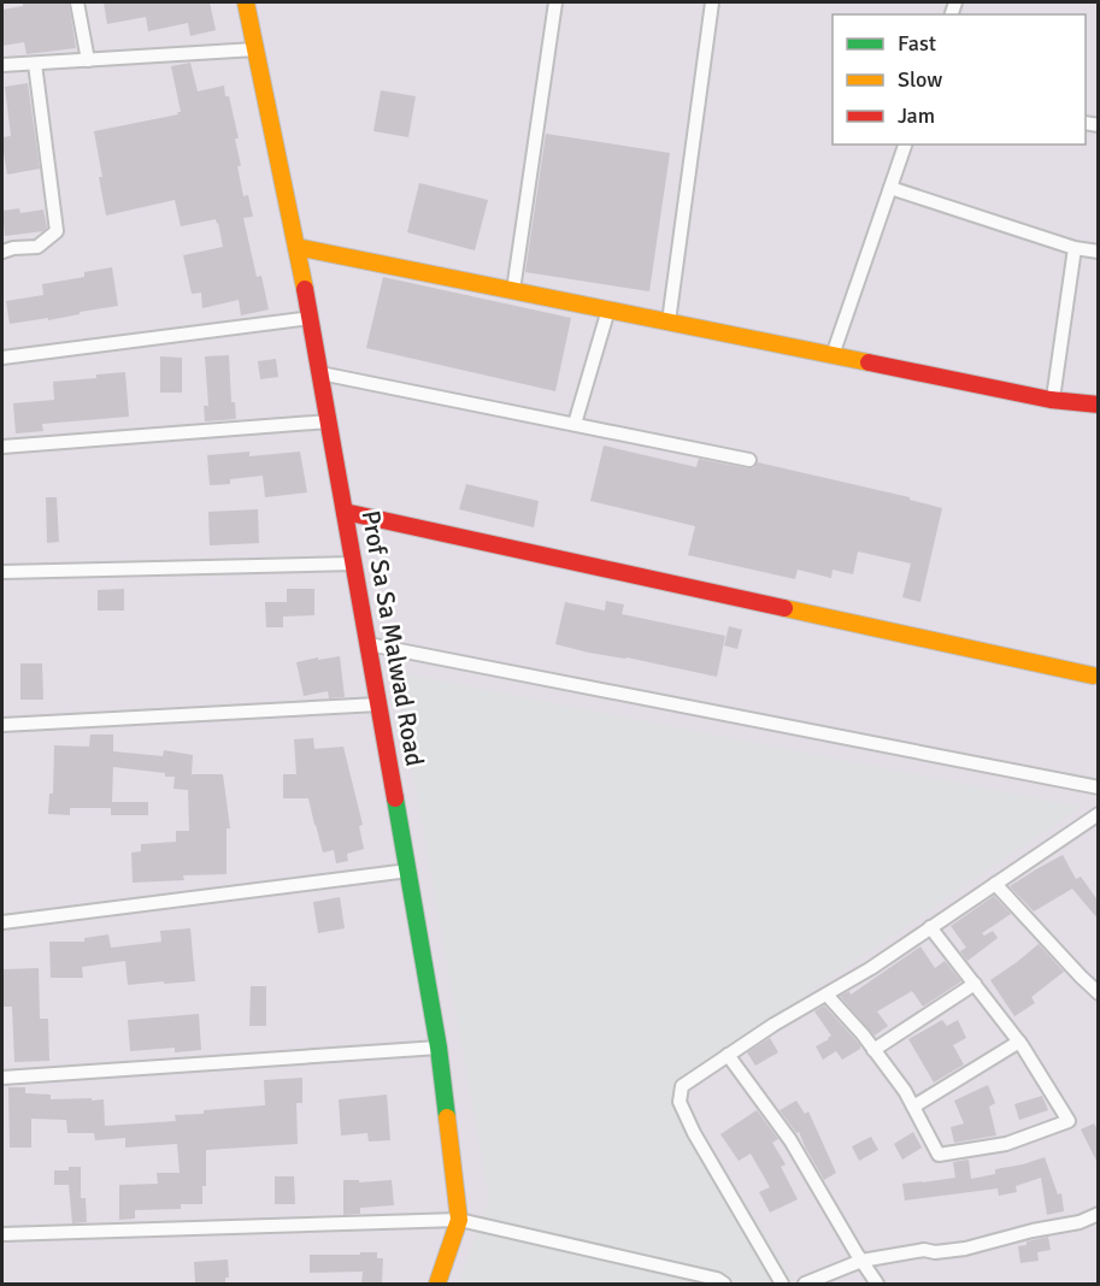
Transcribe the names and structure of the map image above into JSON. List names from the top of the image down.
{
  "streets": {
    "street": ["Prof Sa Sa Malwad Road"]
  },
  "legend": ["Fast", "Slow", "Jam"]
}
